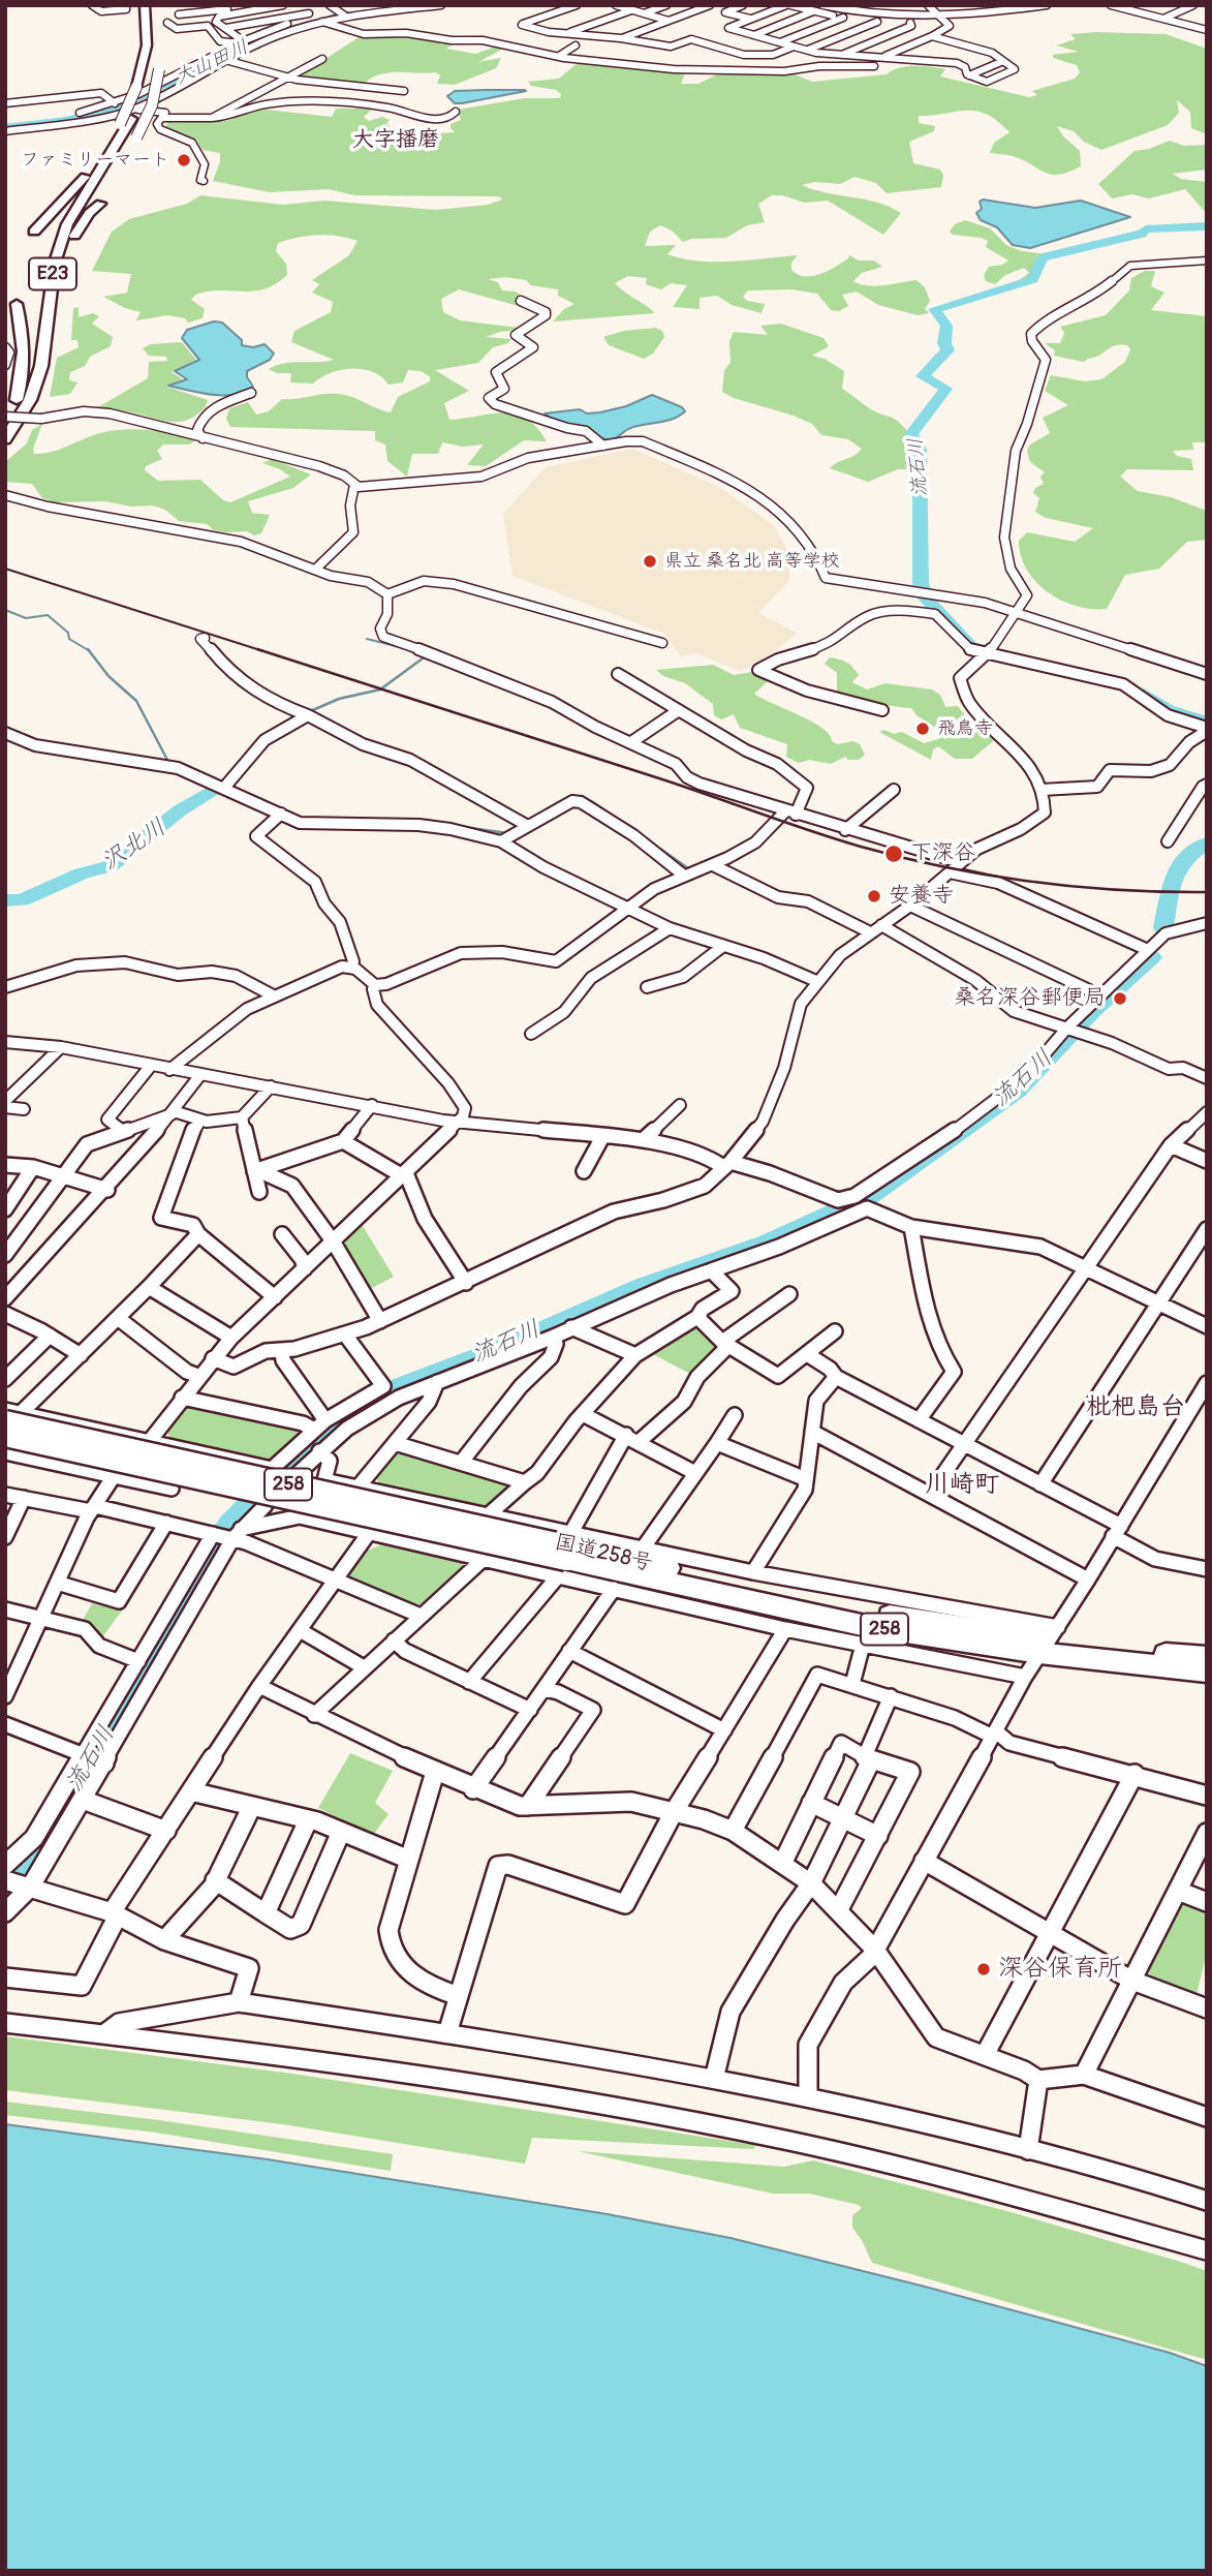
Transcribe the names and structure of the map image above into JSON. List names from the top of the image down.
{
  "streets": {
    "highway": ["E23", "258", "国道258号"]
  },
  "districts": ["大字播磨", "枇杷島台", "川崎町"],
  "water": ["大山田川", "流石川", "沢北川"],
  "places": [
    "ファミリーマート",
    "県立 桑名北 高等学校",
    "飛鳥寺",
    "下深谷",
    "安養寺",
    "桑名深谷郵便局",
    "深谷保育所"
  ]
}
